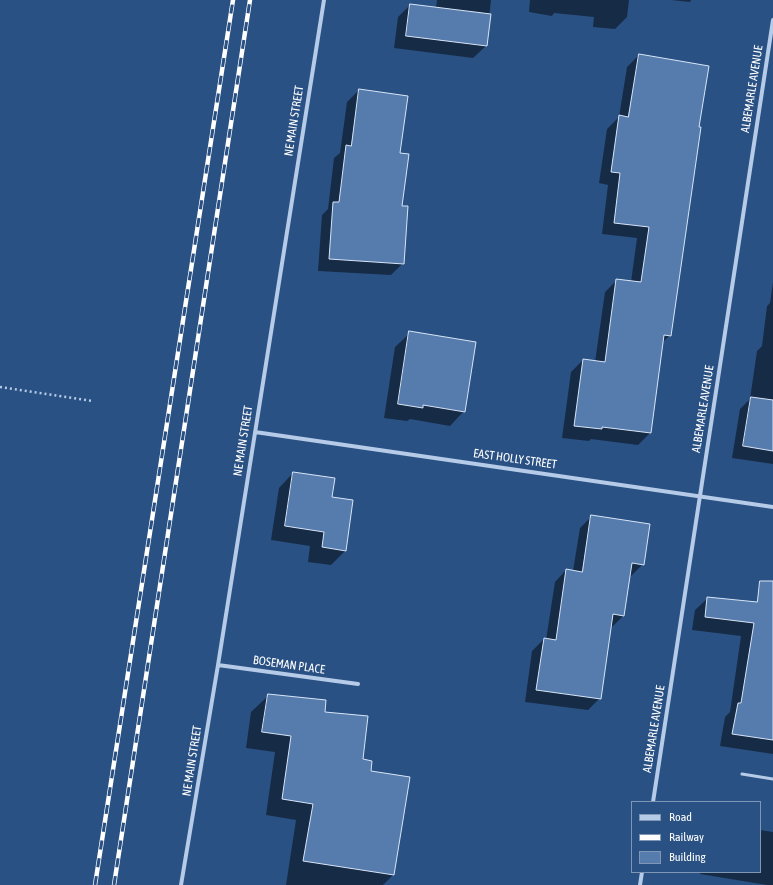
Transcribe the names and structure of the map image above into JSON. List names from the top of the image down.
{
  "streets": {
    "street": [
      "ALBEMARLE AVENUE",
      "NE MAIN STREET",
      "EAST HOLLY STREET",
      "BOSEMAN PLACE"
    ]
  },
  "crossings": [
    ["ALBEMARLE AVENUE", "EAST HOLLY STREET"],
    ["NE MAIN STREET", "EAST HOLLY STREET"],
    ["NE MAIN STREET", "BOSEMAN PLACE"]
  ],
  "legend": ["Road", "Railway", "Building"]
}
